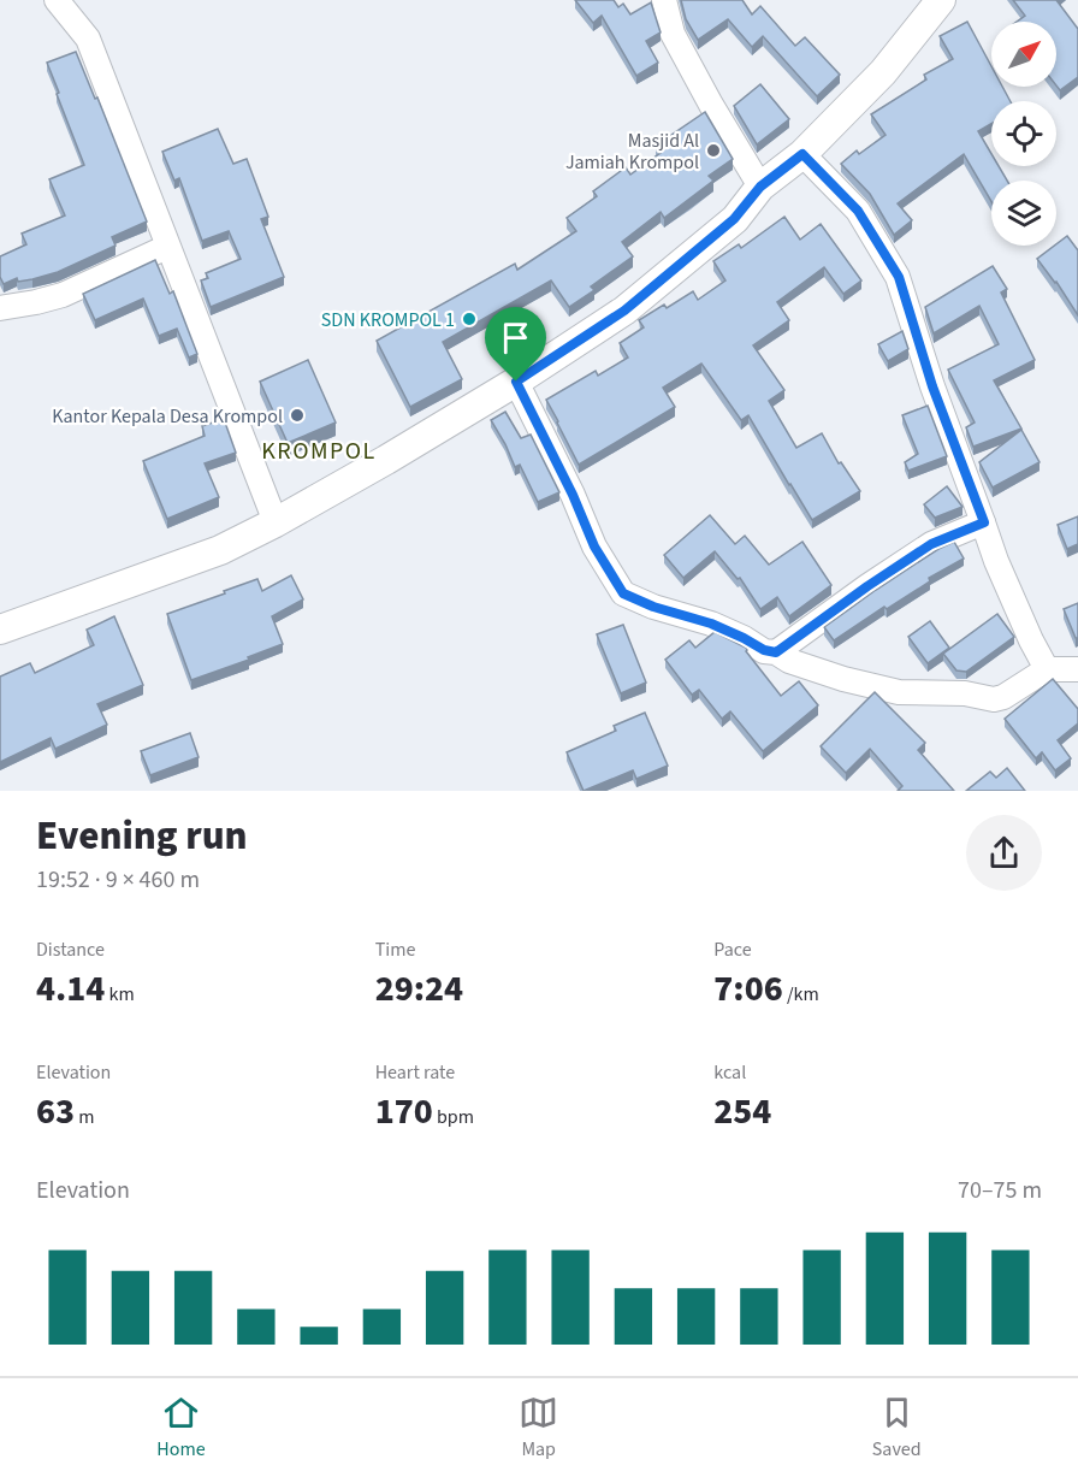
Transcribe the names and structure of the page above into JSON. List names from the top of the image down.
{
  "districts": ["KROMPOL"],
  "places": ["Masjid Al Jamiah Krompol", "SDN KROMPOL 1", "Kantor Kepala Desa Krompol"],
  "north": "top right",
  "page": {
    "heading": ["Evening run", "19:52 · 9 × 460 m"],
    "stats": [
      ["Distance", "4.14 km"],
      ["Time", "29:24"],
      ["Pace", "7:06 /km"],
      ["Elevation", "63 m"],
      ["Heart rate", "170 bpm"],
      ["kcal", "254"]
    ],
    "chart": ["Elevation", "70–75 m"],
    "tabs": ["Home", "Map", "Saved"]
  }
}
